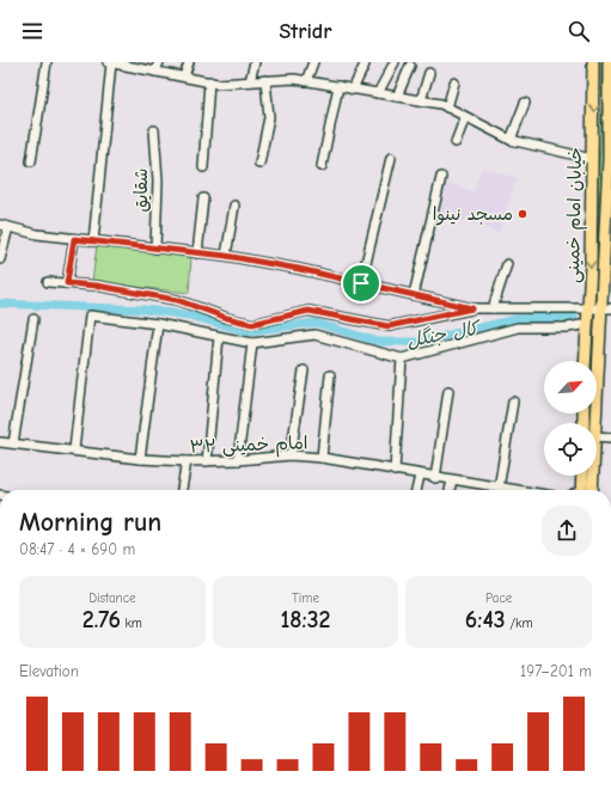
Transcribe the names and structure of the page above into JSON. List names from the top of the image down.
{
  "streets": {
    "main road": ["خیابان امام خمینی"],
    "street": ["شقایق", "امام خمینی ۳۲"]
  },
  "water": ["کال جنگل"],
  "places": ["مسجد نینوا"],
  "north": "top right",
  "page": {
    "header": "Stridr",
    "heading": ["Morning run", "08:47 · 4 × 690 m"],
    "stats": [
      ["Distance", "2.76 km"],
      ["Time", "18:32"],
      ["Pace", "6:43 /km"]
    ],
    "chart": ["Elevation", "197–201 m"]
  }
}
